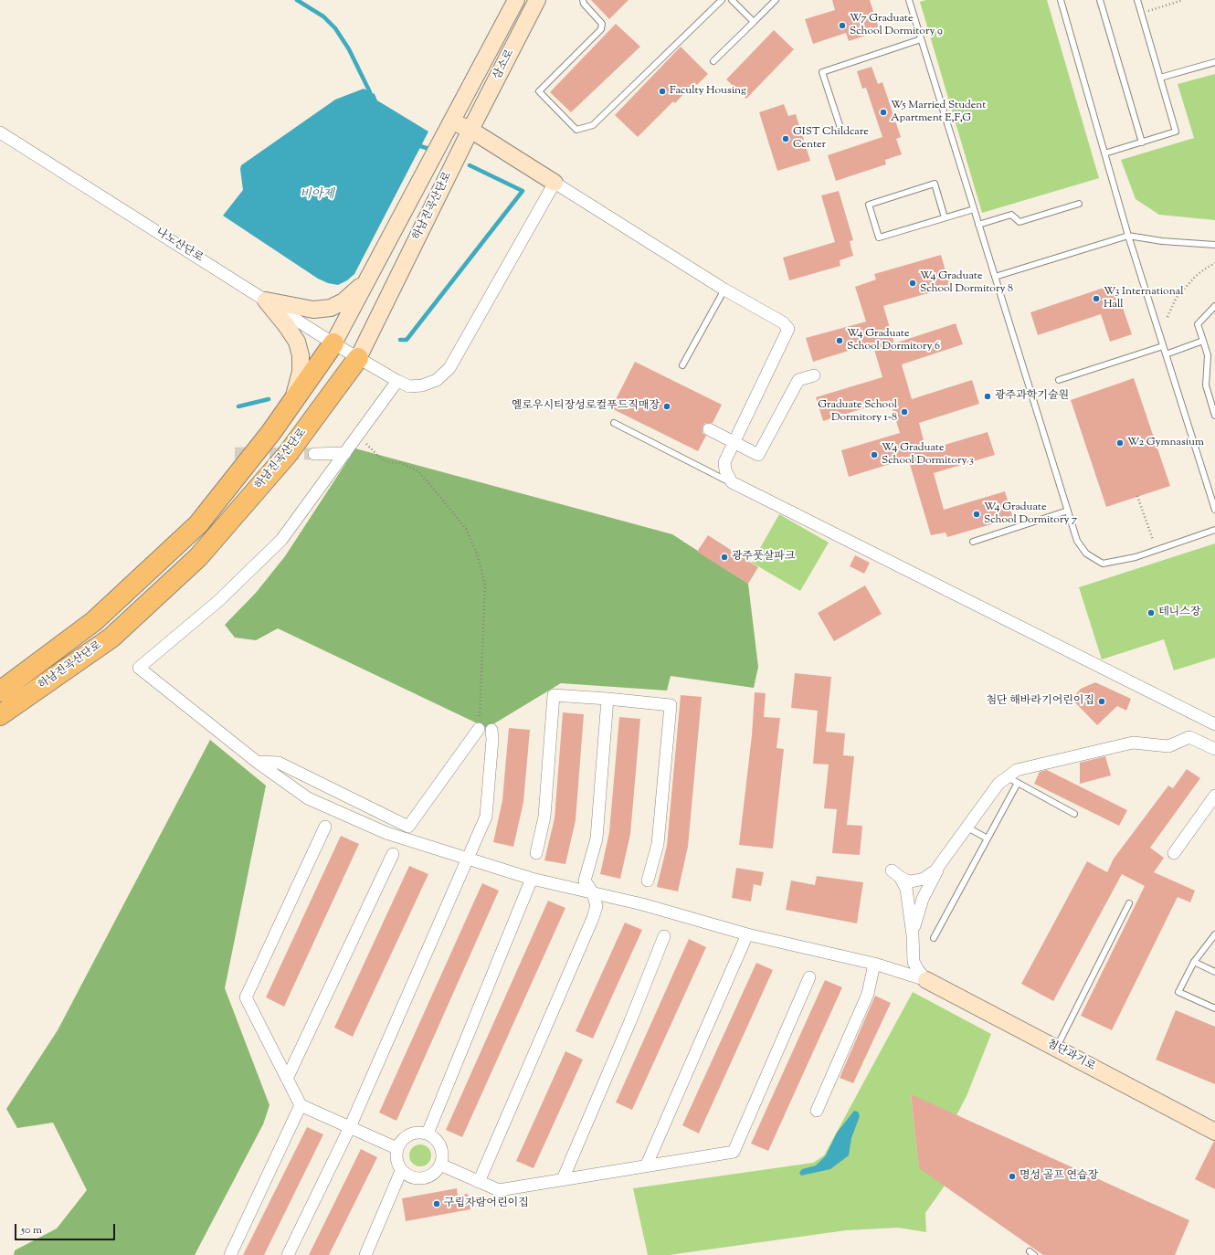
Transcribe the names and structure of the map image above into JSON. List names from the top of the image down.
{
  "streets": {
    "highway": ["하남진곡산단로"],
    "street": ["삼소로", "나노산단로", "첨단과기로"]
  },
  "crossings": [
    ["삼소로", "하남진곡산단로"],
    ["하남진곡산단로", "나노산단로"]
  ],
  "water": ["비아제"],
  "places": [
    "W7 Graduate School Dormitory 9",
    "Faculty Housing",
    "W5 Married Student Apartment E,F,G",
    "GIST Childcare Center",
    "W4 Graduate School Dormitory 8",
    "W3 International Hall",
    "W4 Graduate School Dormitory 6",
    "광주과학기술원",
    "옐로우시티장성로컬푸드직매장",
    "Graduate School Dormitory 1~8",
    "W2 Gymnasium",
    "W4 Graduate School Dormitory 3",
    "W4 Graduate School Dormitory 7",
    "광주풋살파크",
    "테니스장",
    "첨단 해바라기어린이집",
    "명성 골프 연습장",
    "구립자람어린이집"
  ],
  "scale_bar": "50 m"
}
